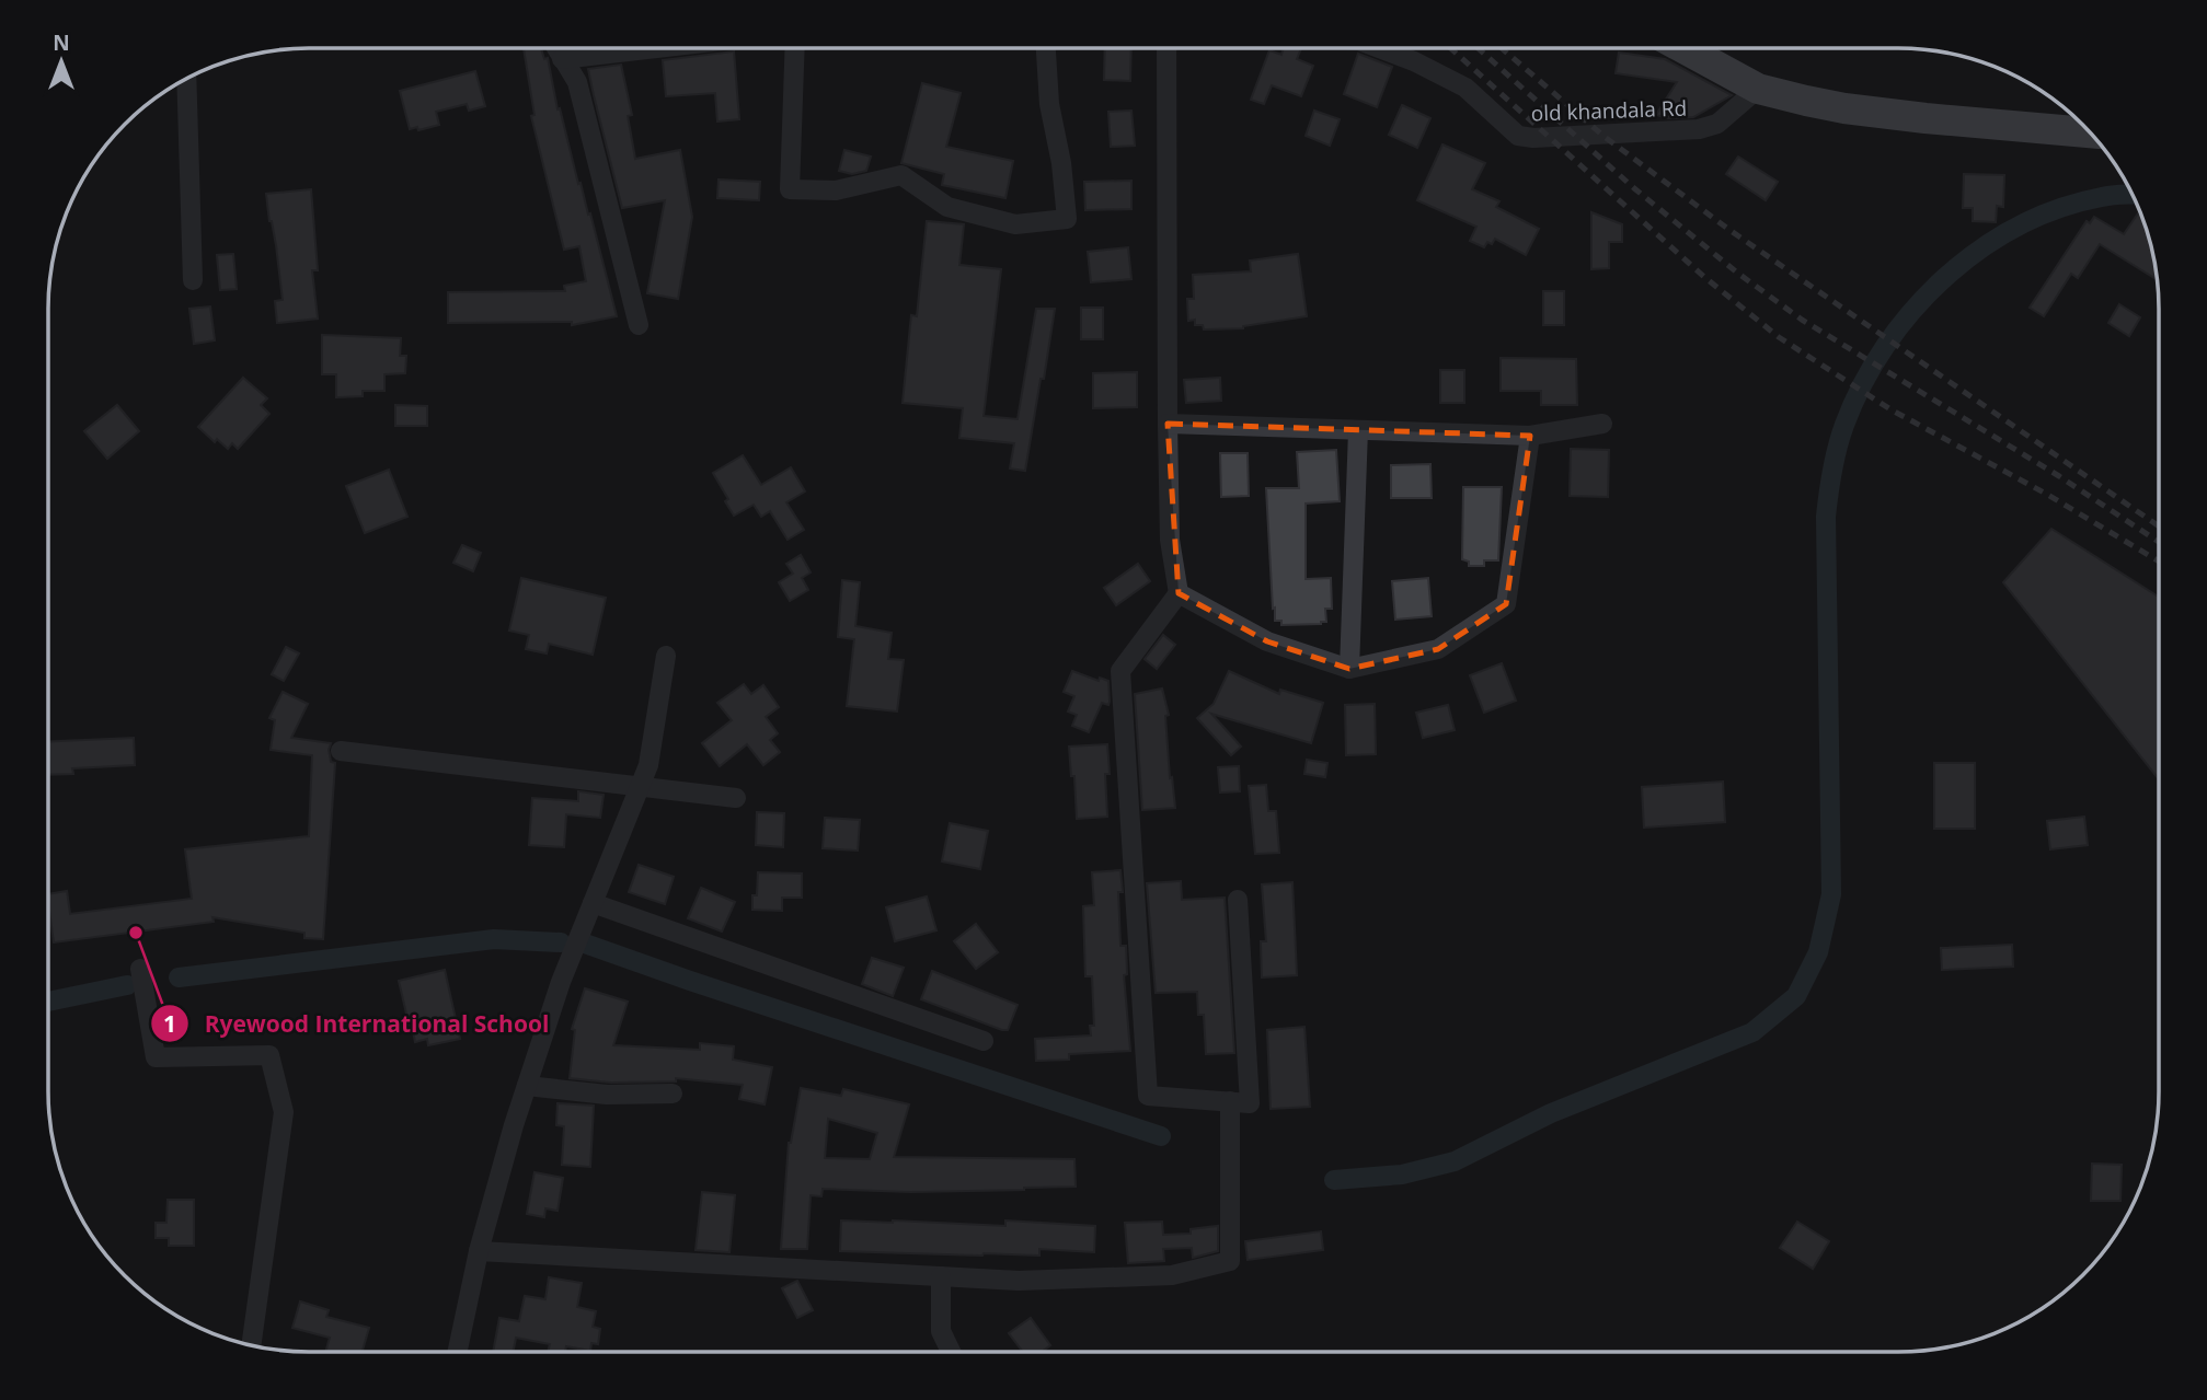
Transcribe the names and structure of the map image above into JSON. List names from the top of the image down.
{
  "streets": {
    "street": ["old khandala Rd"]
  },
  "places": ["Ryewood International School"],
  "north": "top"
}
